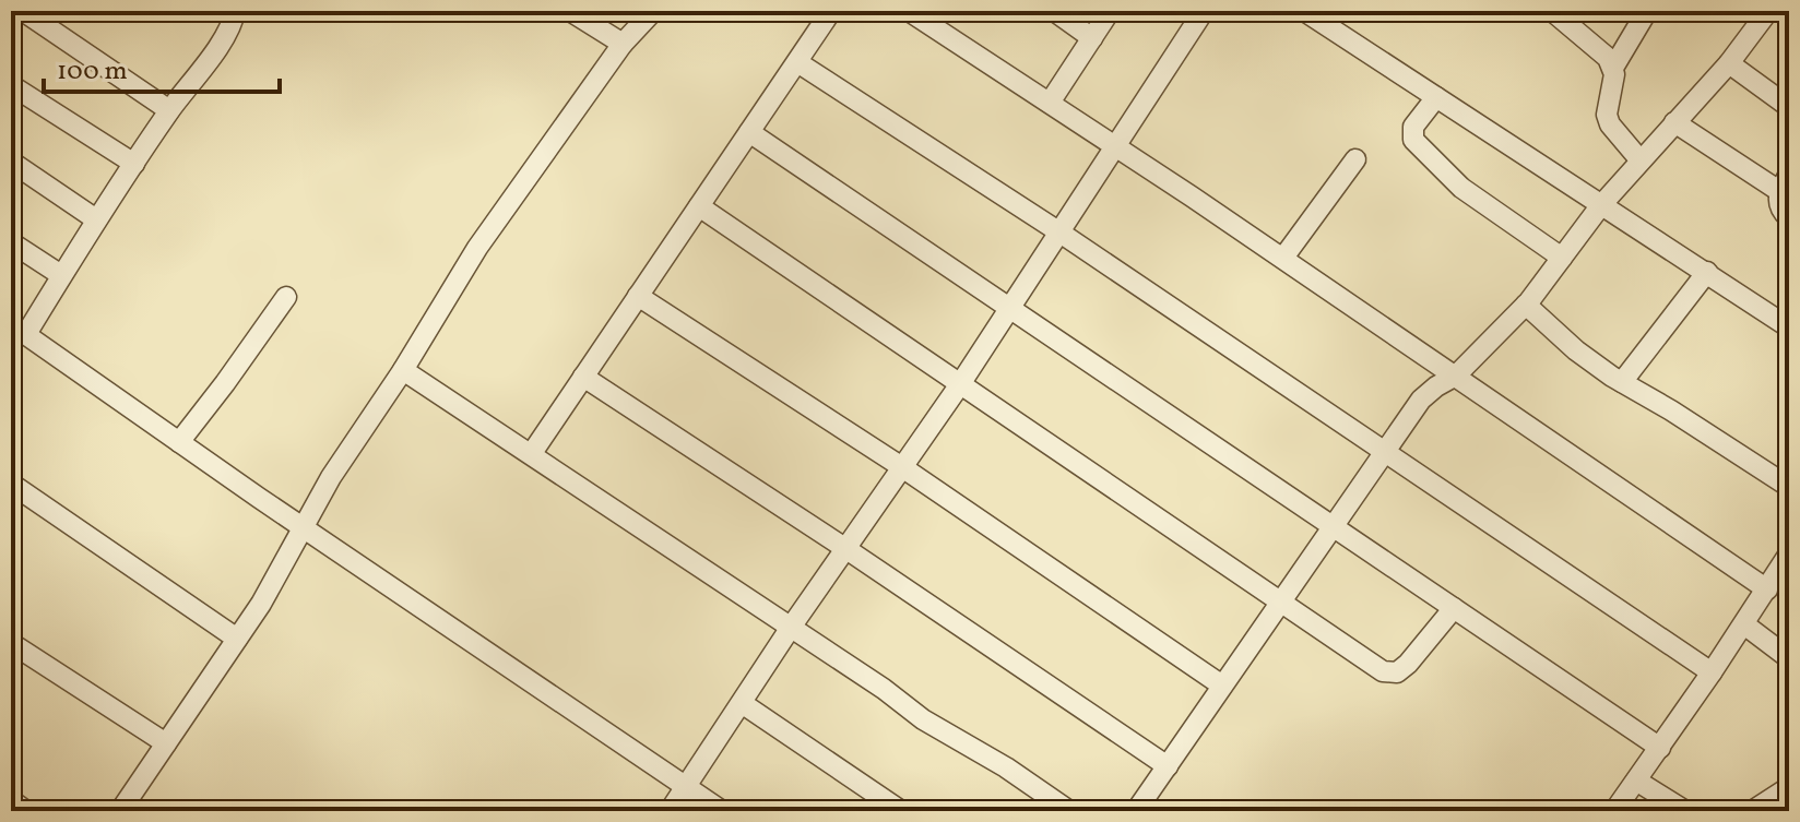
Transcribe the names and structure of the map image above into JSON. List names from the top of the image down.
{
  "scale_bar": "100 m"
}
